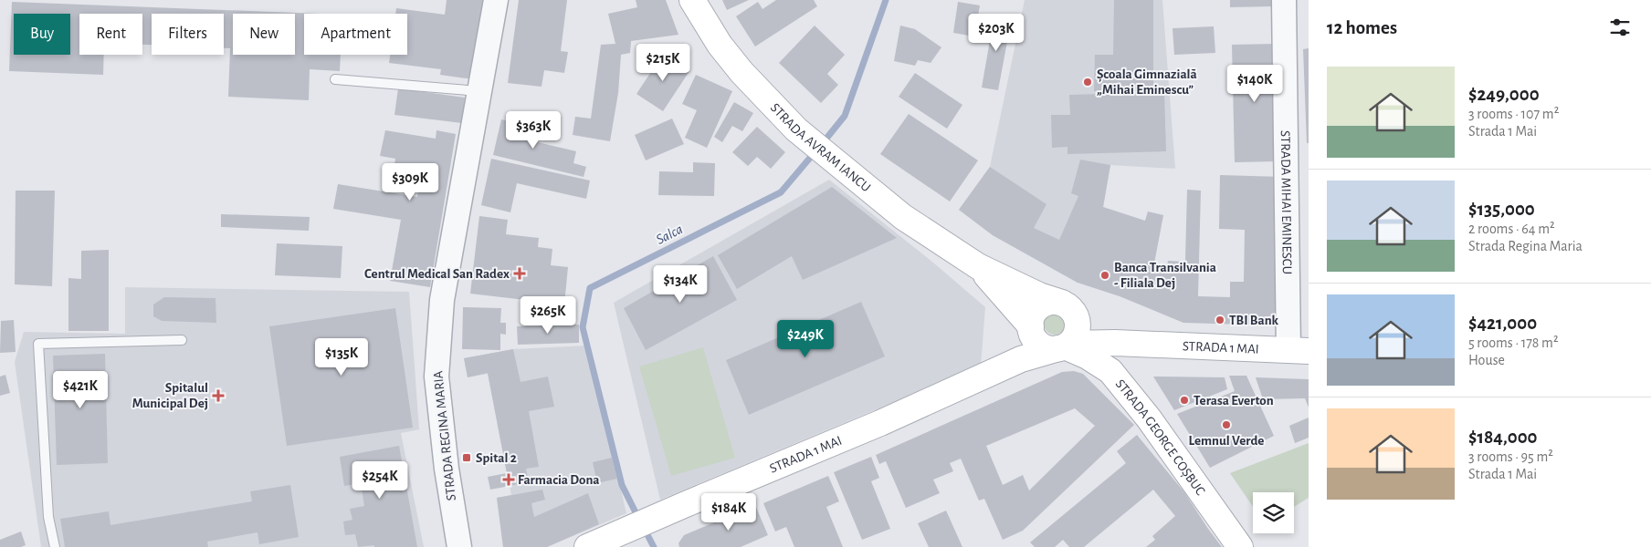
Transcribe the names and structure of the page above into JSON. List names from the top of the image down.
{
  "streets": {
    "main road": ["STRADA AVRAM IANCU", "STRADA 1 MAI", "STRADA GEORGE COȘBUC"],
    "street": ["STRADA MIHAI EMINESCU", "STRADA REGINA MARIA"]
  },
  "crossings": [
    ["STRADA AVRAM IANCU", "STRADA 1 MAI"],
    ["STRADA AVRAM IANCU", "STRADA GEORGE COȘBUC"],
    ["STRADA MIHAI EMINESCU", "STRADA 1 MAI"],
    ["STRADA 1 MAI", "STRADA GEORGE COȘBUC"]
  ],
  "water": ["Salca"],
  "places": {
    "other": [
      "Școala Gimnazială „Mihai Eminescu”",
      "Banca Transilvania - Filiala Dej",
      "TBI Bank",
      "Terasa Everton",
      "Lemnul Verde"
    ],
    "health": ["Centrul Medical San Radex", "Spitalul Municipal Dej", "Farmacia Dona"],
    "transit": ["Spital 2"]
  },
  "page": {
    "heading": "12 homes",
    "price": [
      "$203K",
      "$215K",
      "$140K",
      "$363K",
      "$309K",
      "$134K",
      "$265K",
      "$249K",
      "$135K",
      "$421K",
      "$254K",
      "$184K"
    ],
    "chip": [
      "Buy",
      "Rent",
      "Filters",
      "New",
      "Apartment"
    ],
    "list": [
      {
        "name": "$249,000",
        "note": "3 rooms · 107 m² · Strada 1 Mai"
      },
      {
        "name": "$135,000",
        "note": "2 rooms · 64 m² · Strada Regina Maria"
      },
      {
        "name": "$421,000",
        "note": "5 rooms · 178 m² · House"
      },
      {
        "name": "$184,000",
        "note": "3 rooms · 95 m² · Strada 1 Mai"
      }
    ]
  }
}
